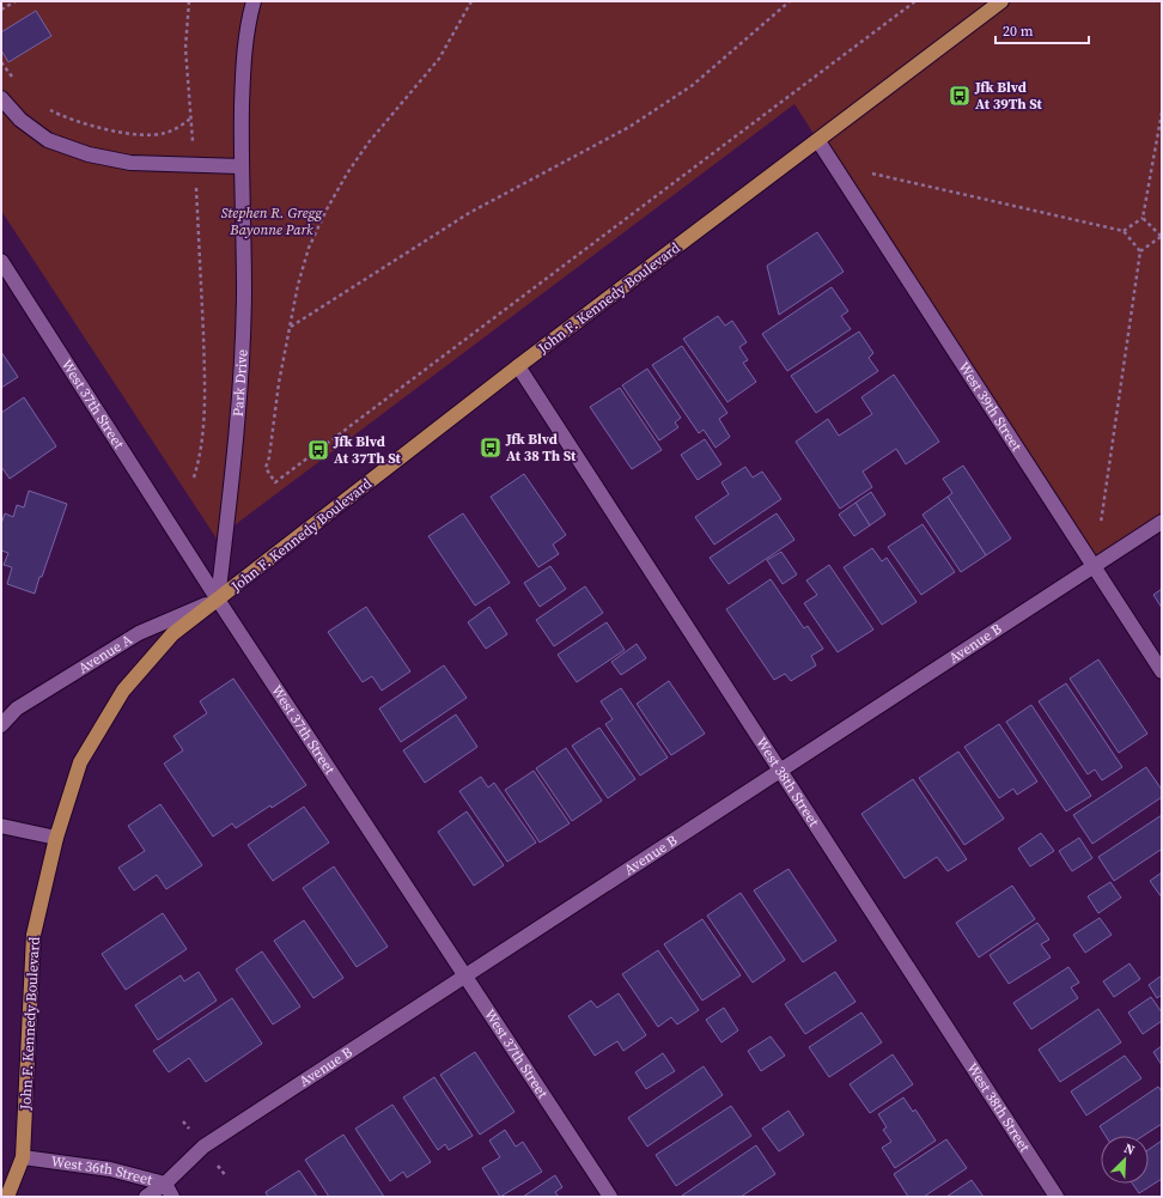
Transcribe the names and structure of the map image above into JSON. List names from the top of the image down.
{
  "streets": {
    "main road": ["John F. Kennedy Boulevard"],
    "street": [
      "Park Drive",
      "West 37th Street",
      "West 39th Street",
      "Avenue B",
      "Avenue A",
      "West 38th Street",
      "West 36th Street"
    ]
  },
  "crossings": [
    ["John F. Kennedy Boulevard", "Park Drive"],
    ["John F. Kennedy Boulevard", "West 37th Street"],
    ["John F. Kennedy Boulevard", "West 39th Street"],
    ["John F. Kennedy Boulevard", "Avenue A"],
    ["John F. Kennedy Boulevard", "West 38th Street"],
    ["John F. Kennedy Boulevard", "West 36th Street"],
    ["Park Drive", "West 37th Street"],
    ["Park Drive", "Avenue A"],
    ["West 37th Street", "Avenue B"],
    ["West 37th Street", "Avenue A"],
    ["West 39th Street", "Avenue B"],
    ["Avenue B", "West 38th Street"],
    ["Avenue B", "West 36th Street"]
  ],
  "parks": ["Stephen R. Gregg Bayonne Park"],
  "places": {
    "bus stop": ["Jfk Blvd At 39Th St", "Jfk Blvd At 38 Th St", "Jfk Blvd At 37Th St"]
  },
  "scale_bar": "20 m",
  "north": "top right"
}
